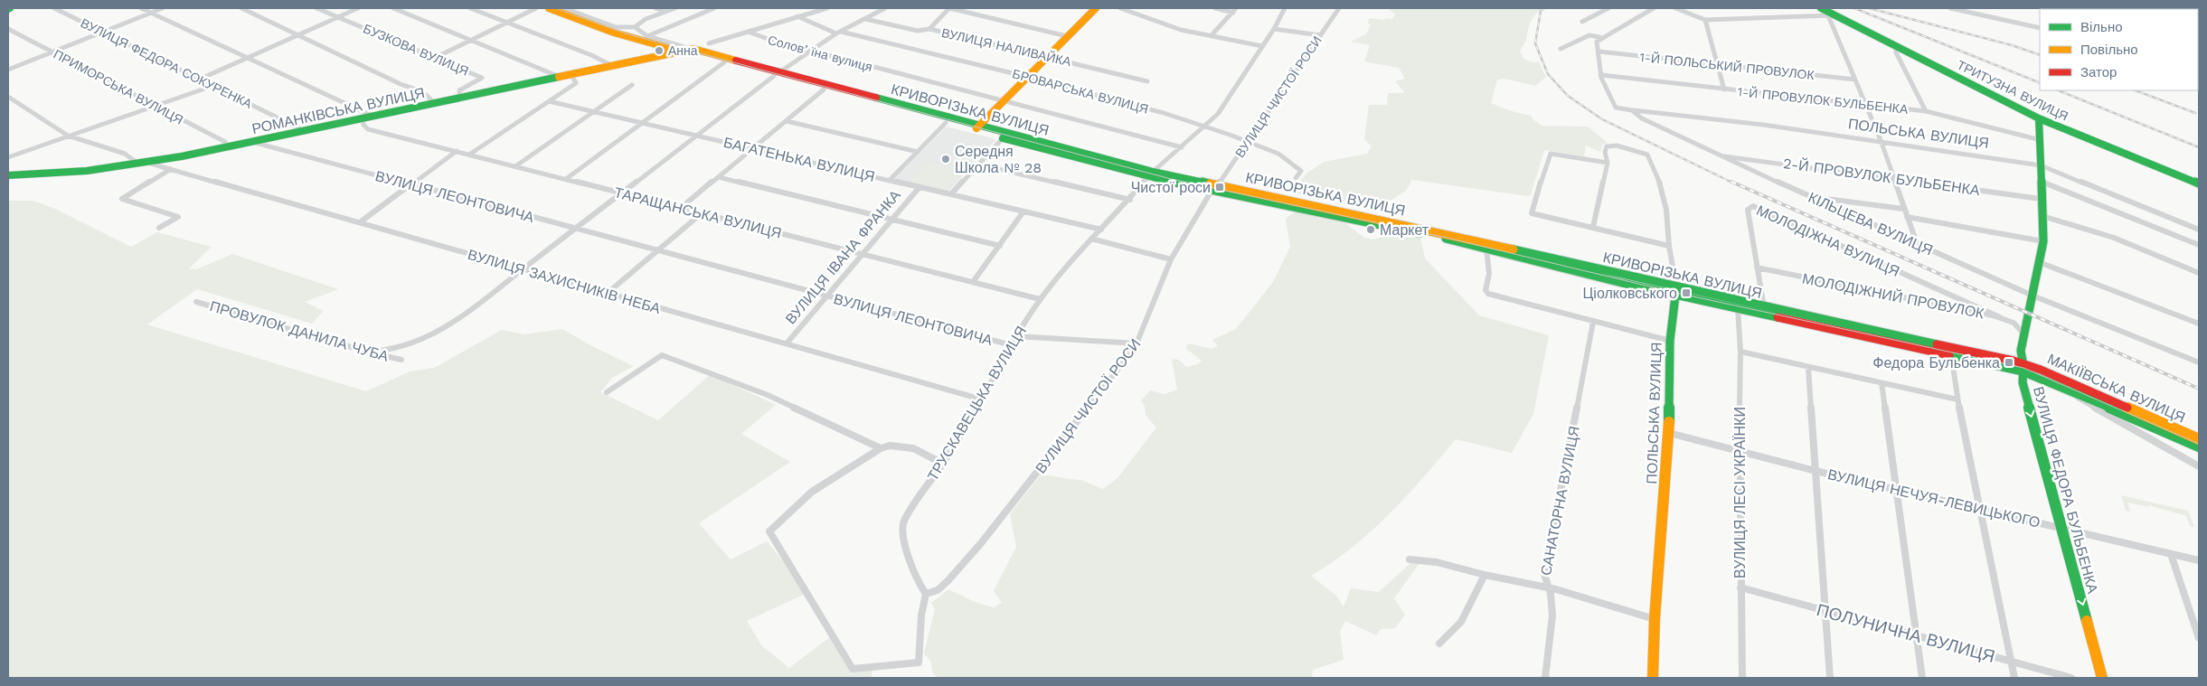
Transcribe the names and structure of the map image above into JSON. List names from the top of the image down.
{
  "streets": {
    "main road": [
      "ТРИТУЗНА ВУЛИЦЯ",
      "КРИВОРІЗЬКА ВУЛИЦЯ",
      "РОМАНКІВСЬКА ВУЛИЦЯ",
      "ПОЛЬСЬКА ВУЛИЦЯ",
      "МАКІЇВСЬКА ВУЛИЦЯ",
      "ВУЛИЦЯ ФЕДОРА БУЛЬБЕНКА"
    ],
    "street": [
      "ВУЛИЦЯ НАЛИВАЙКА",
      "БУЗКОВА ВУЛИЦЯ",
      "Соловʼїна вулиця",
      "ВУЛИЦЯ ФЕДОРА СОКУРЕНКА",
      "1-Й ПОЛЬСЬКИЙ ПРОВУЛОК",
      "ПРИМОРСЬКА ВУЛИЦЯ",
      "БРОВАРСЬКА ВУЛИЦЯ",
      "ВУЛИЦЯ ЧИСТОЇ РОСИ",
      "1-Й ПРОВУЛОК БУЛЬБЕНКА",
      "БАГАТЕНЬКА ВУЛИЦЯ",
      "2-Й ПРОВУЛОК БУЛЬБЕНКА",
      "ВУЛИЦЯ ЛЕОНТОВИЧА",
      "ТАРАЩАНСЬКА ВУЛИЦЯ",
      "КІЛЬЦЕВА ВУЛИЦЯ",
      "МОЛОДІЖНА ВУЛИЦЯ",
      "ВУЛИЦЯ ІВАНА ФРАНКА",
      "ВУЛИЦЯ ЗАХИСНИКІВ НЕБА",
      "МОЛОДІЖНИЙ ПРОВУЛОК",
      "ПРОВУЛОК ДАНИЛА ЧУБА",
      "ТРУСКАВЕЦЬКА ВУЛИЦЯ",
      "ВУЛИЦЯ ЛЕСІ УКРАЇНКИ",
      "ВУЛИЦЯ НЕЧУЯ-ЛЕВИЦЬКОГО",
      "САНАТОРНА ВУЛИЦЯ",
      "ПОЛУНИЧНА ВУЛИЦЯ"
    ]
  },
  "crossings": [
    ["БУЗКОВА ВУЛИЦЯ", "РОМАНКІВСЬКА ВУЛИЦЯ"],
    ["Соловʼїна вулиця", "ТРУСКАВЕЦЬКА ВУЛИЦЯ"],
    ["ВУЛИЦЯ ФЕДОРА СОКУРЕНКА", "РОМАНКІВСЬКА ВУЛИЦЯ"],
    ["1-Й ПОЛЬСЬКИЙ ПРОВУЛОК", "КІЛЬЦЕВА ВУЛИЦЯ"],
    ["ПРИМОРСЬКА ВУЛИЦЯ", "РОМАНКІВСЬКА ВУЛИЦЯ"],
    ["ТРИТУЗНА ВУЛИЦЯ", "ВУЛИЦЯ ФЕДОРА БУЛЬБЕНКА"],
    ["БРОВАРСЬКА ВУЛИЦЯ", "ВУЛИЦЯ ЧИСТОЇ РОСИ"],
    ["БРОВАРСЬКА ВУЛИЦЯ", "ТРУСКАВЕЦЬКА ВУЛИЦЯ"],
    ["ВУЛИЦЯ ЧИСТОЇ РОСИ", "КРИВОРІЗЬКА ВУЛИЦЯ"],
    ["ВУЛИЦЯ ЧИСТОЇ РОСИ", "ТРУСКАВЕЦЬКА ВУЛИЦЯ"],
    ["1-Й ПРОВУЛОК БУЛЬБЕНКА", "КІЛЬЦЕВА ВУЛИЦЯ"],
    ["1-Й ПРОВУЛОК БУЛЬБЕНКА", "ВУЛИЦЯ ФЕДОРА БУЛЬБЕНКА"],
    ["КРИВОРІЗЬКА ВУЛИЦЯ", "РОМАНКІВСЬКА ВУЛИЦЯ"],
    ["КРИВОРІЗЬКА ВУЛИЦЯ", "ПОЛЬСЬКА ВУЛИЦЯ"],
    ["КРИВОРІЗЬКА ВУЛИЦЯ", "МОЛОДІЖНА ВУЛИЦЯ"],
    ["КРИВОРІЗЬКА ВУЛИЦЯ", "МАКІЇВСЬКА ВУЛИЦЯ"],
    ["КРИВОРІЗЬКА ВУЛИЦЯ", "ТРУСКАВЕЦЬКА ВУЛИЦЯ"],
    ["КРИВОРІЗЬКА ВУЛИЦЯ", "ВУЛИЦЯ ФЕДОРА БУЛЬБЕНКА"],
    ["КРИВОРІЗЬКА ВУЛИЦЯ", "ВУЛИЦЯ ЛЕСІ УКРАЇНКИ"],
    ["РОМАНКІВСЬКА ВУЛИЦЯ", "ВУЛИЦЯ ЛЕОНТОВИЧА"],
    ["РОМАНКІВСЬКА ВУЛИЦЯ", "ТАРАЩАНСЬКА ВУЛИЦЯ"],
    ["РОМАНКІВСЬКА ВУЛИЦЯ", "ВУЛИЦЯ ЗАХИСНИКІВ НЕБА"],
    ["ПОЛЬСЬКА ВУЛИЦЯ", "КІЛЬЦЕВА ВУЛИЦЯ"],
    ["ПОЛЬСЬКА ВУЛИЦЯ", "ВУЛИЦЯ ФЕДОРА БУЛЬБЕНКА"],
    ["ПОЛЬСЬКА ВУЛИЦЯ", "ВУЛИЦЯ НЕЧУЯ-ЛЕВИЦЬКОГО"],
    ["БАГАТЕНЬКА ВУЛИЦЯ", "ВУЛИЦЯ ІВАНА ФРАНКА"],
    ["БАГАТЕНЬКА ВУЛИЦЯ", "ТРУСКАВЕЦЬКА ВУЛИЦЯ"],
    ["2-Й ПРОВУЛОК БУЛЬБЕНКА", "КІЛЬЦЕВА ВУЛИЦЯ"],
    ["2-Й ПРОВУЛОК БУЛЬБЕНКА", "ВУЛИЦЯ ФЕДОРА БУЛЬБЕНКА"],
    ["ВУЛИЦЯ ЛЕОНТОВИЧА", "ВУЛИЦЯ ІВАНА ФРАНКА"],
    ["ВУЛИЦЯ ЛЕОНТОВИЧА", "ТРУСКАВЕЦЬКА ВУЛИЦЯ"],
    ["ТАРАЩАНСЬКА ВУЛИЦЯ", "ВУЛИЦЯ ІВАНА ФРАНКА"],
    ["ТАРАЩАНСЬКА ВУЛИЦЯ", "ТРУСКАВЕЦЬКА ВУЛИЦЯ"],
    ["КІЛЬЦЕВА ВУЛИЦЯ", "ВУЛИЦЯ ФЕДОРА БУЛЬБЕНКА"],
    ["МОЛОДІЖНА ВУЛИЦЯ", "МОЛОДІЖНИЙ ПРОВУЛОК"],
    ["ВУЛИЦЯ ІВАНА ФРАНКА", "ВУЛИЦЯ ЗАХИСНИКІВ НЕБА"],
    ["ВУЛИЦЯ ЗАХИСНИКІВ НЕБА", "ТРУСКАВЕЦЬКА ВУЛИЦЯ"],
    ["МОЛОДІЖНИЙ ПРОВУЛОК", "ВУЛИЦЯ ФЕДОРА БУЛЬБЕНКА"],
    ["МАКІЇВСЬКА ВУЛИЦЯ", "ВУЛИЦЯ ФЕДОРА БУЛЬБЕНКА"],
    ["ВУЛИЦЯ ФЕДОРА БУЛЬБЕНКА", "ВУЛИЦЯ НЕЧУЯ-ЛЕВИЦЬКОГО"],
    ["ВУЛИЦЯ ЛЕСІ УКРАЇНКИ", "ВУЛИЦЯ НЕЧУЯ-ЛЕВИЦЬКОГО"],
    ["ВУЛИЦЯ ЛЕСІ УКРАЇНКИ", "ПОЛУНИЧНА ВУЛИЦЯ"]
  ],
  "one_way": ["ВУЛИЦЯ ФЕДОРА БУЛЬБЕНКА"],
  "places": {
    "other": ["Анна", "Середня Школа № 28", "Маркет"],
    "transit": ["Чистої роси", "Ціолковського", "Федора Бульбенка"]
  },
  "legend": ["Вільно", "Повільно", "Затор"]
}
